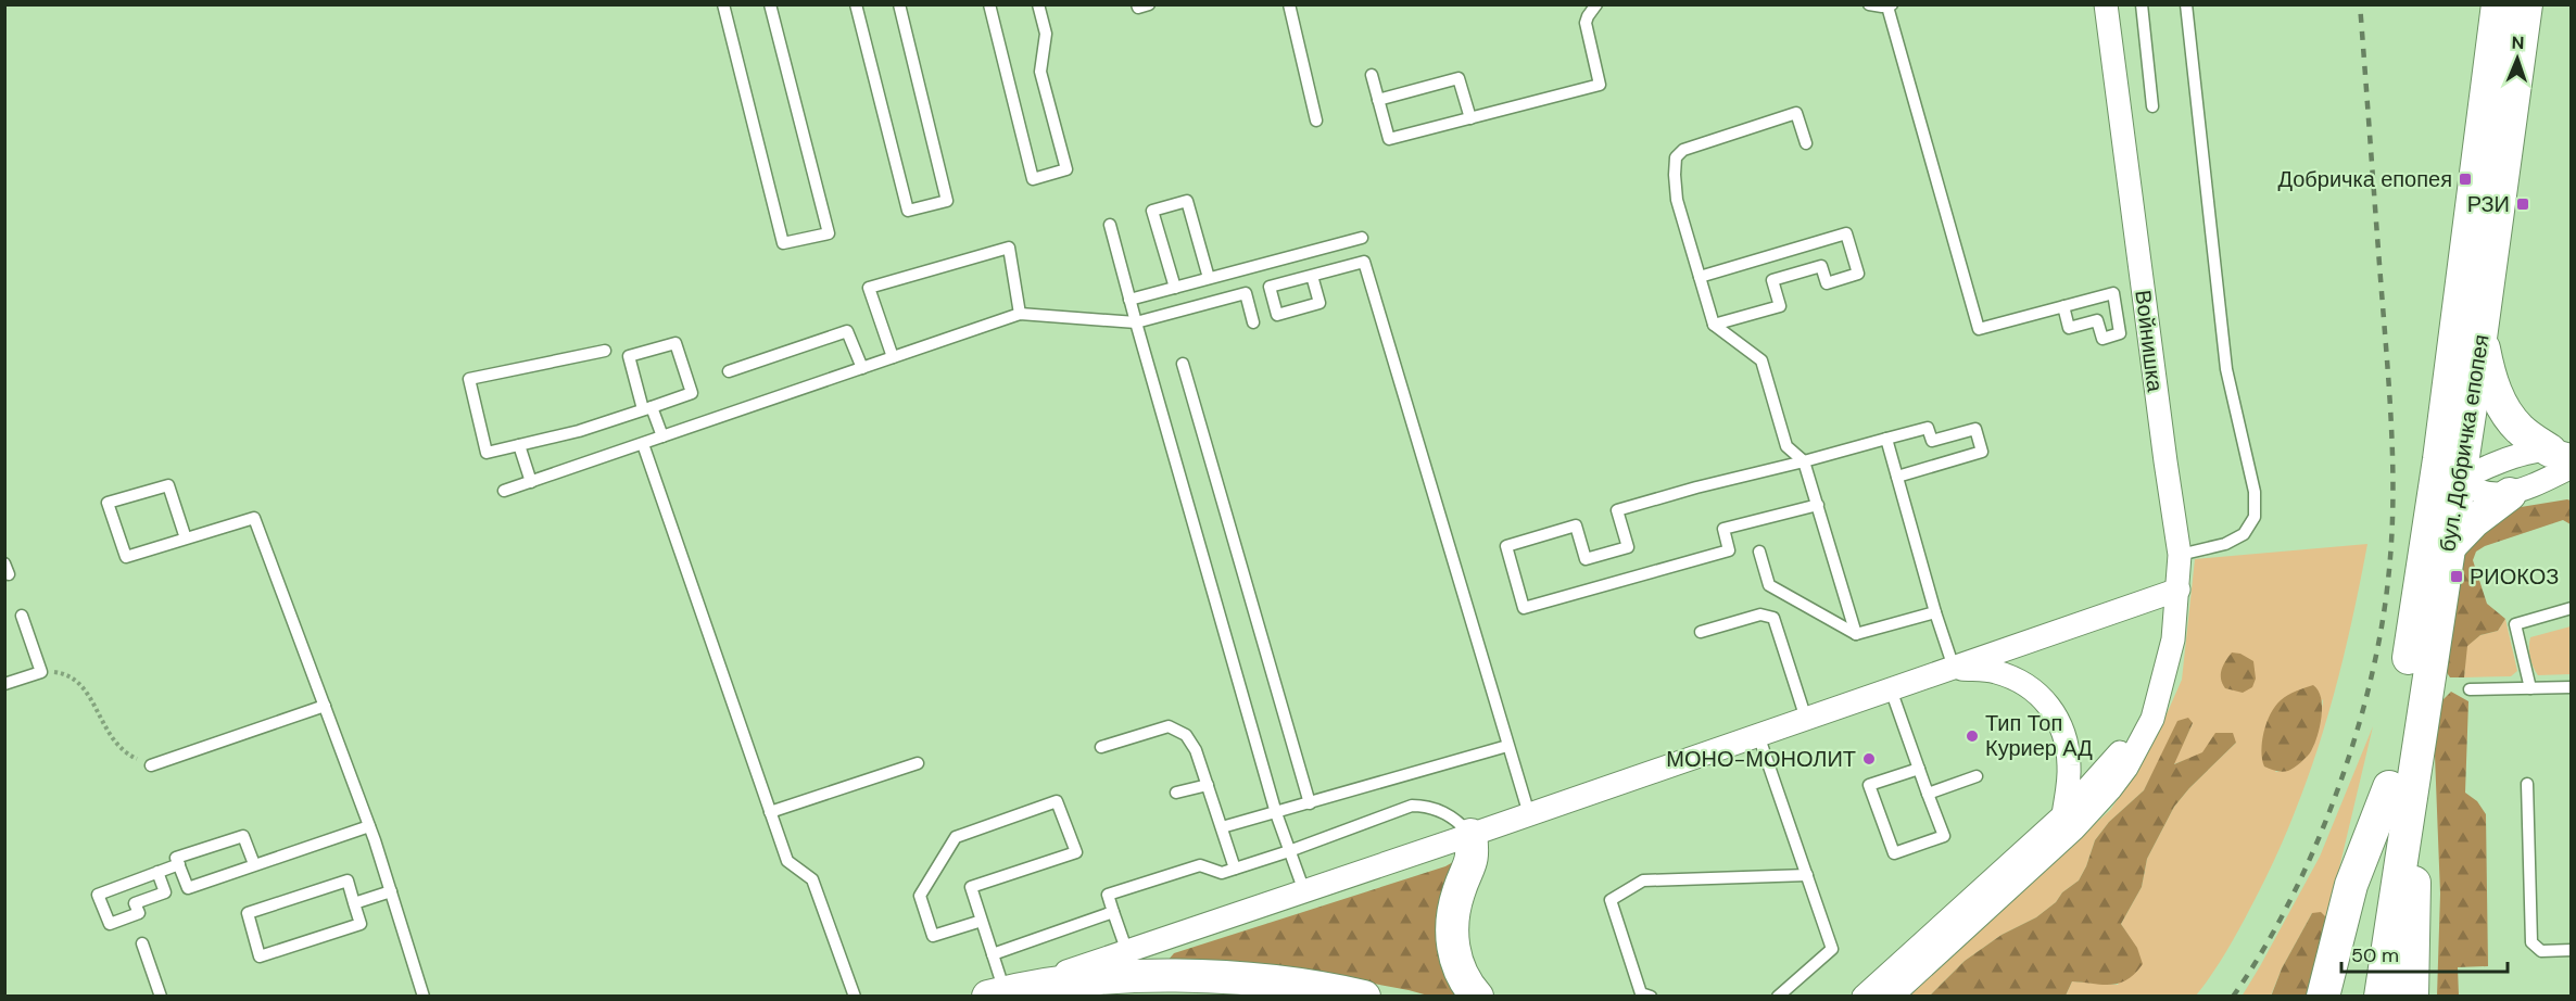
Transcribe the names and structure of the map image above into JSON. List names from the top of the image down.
{
  "streets": {
    "main road": ["бул. Добричка епопея"],
    "street": ["Войнишка"]
  },
  "places": {
    "transit": ["Добричка епопея", "РЗИ", "РИОКОЗ"],
    "other": ["Тип Топ Куриер АД", "МОНО-МОНОЛИТ"]
  },
  "scale_bar": "50 m",
  "north": "top"
}
